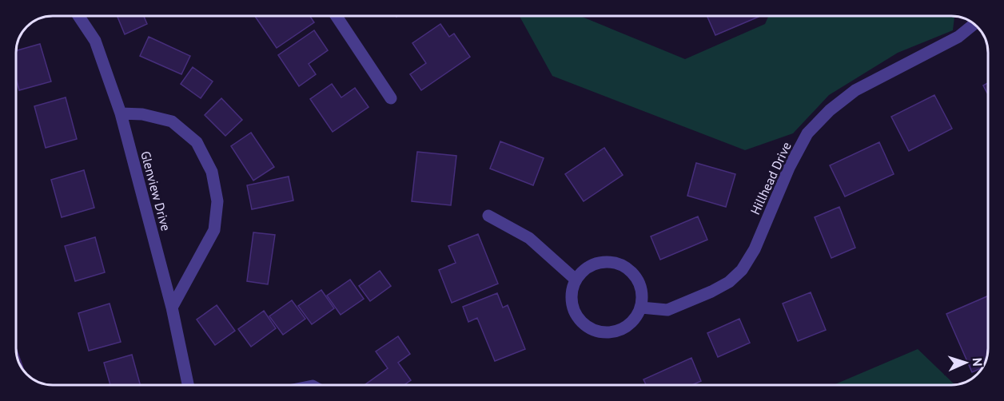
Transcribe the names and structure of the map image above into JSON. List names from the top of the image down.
{
  "streets": {
    "street": ["Hillhead Drive", "Glenview Drive"]
  },
  "north": "right"
}
